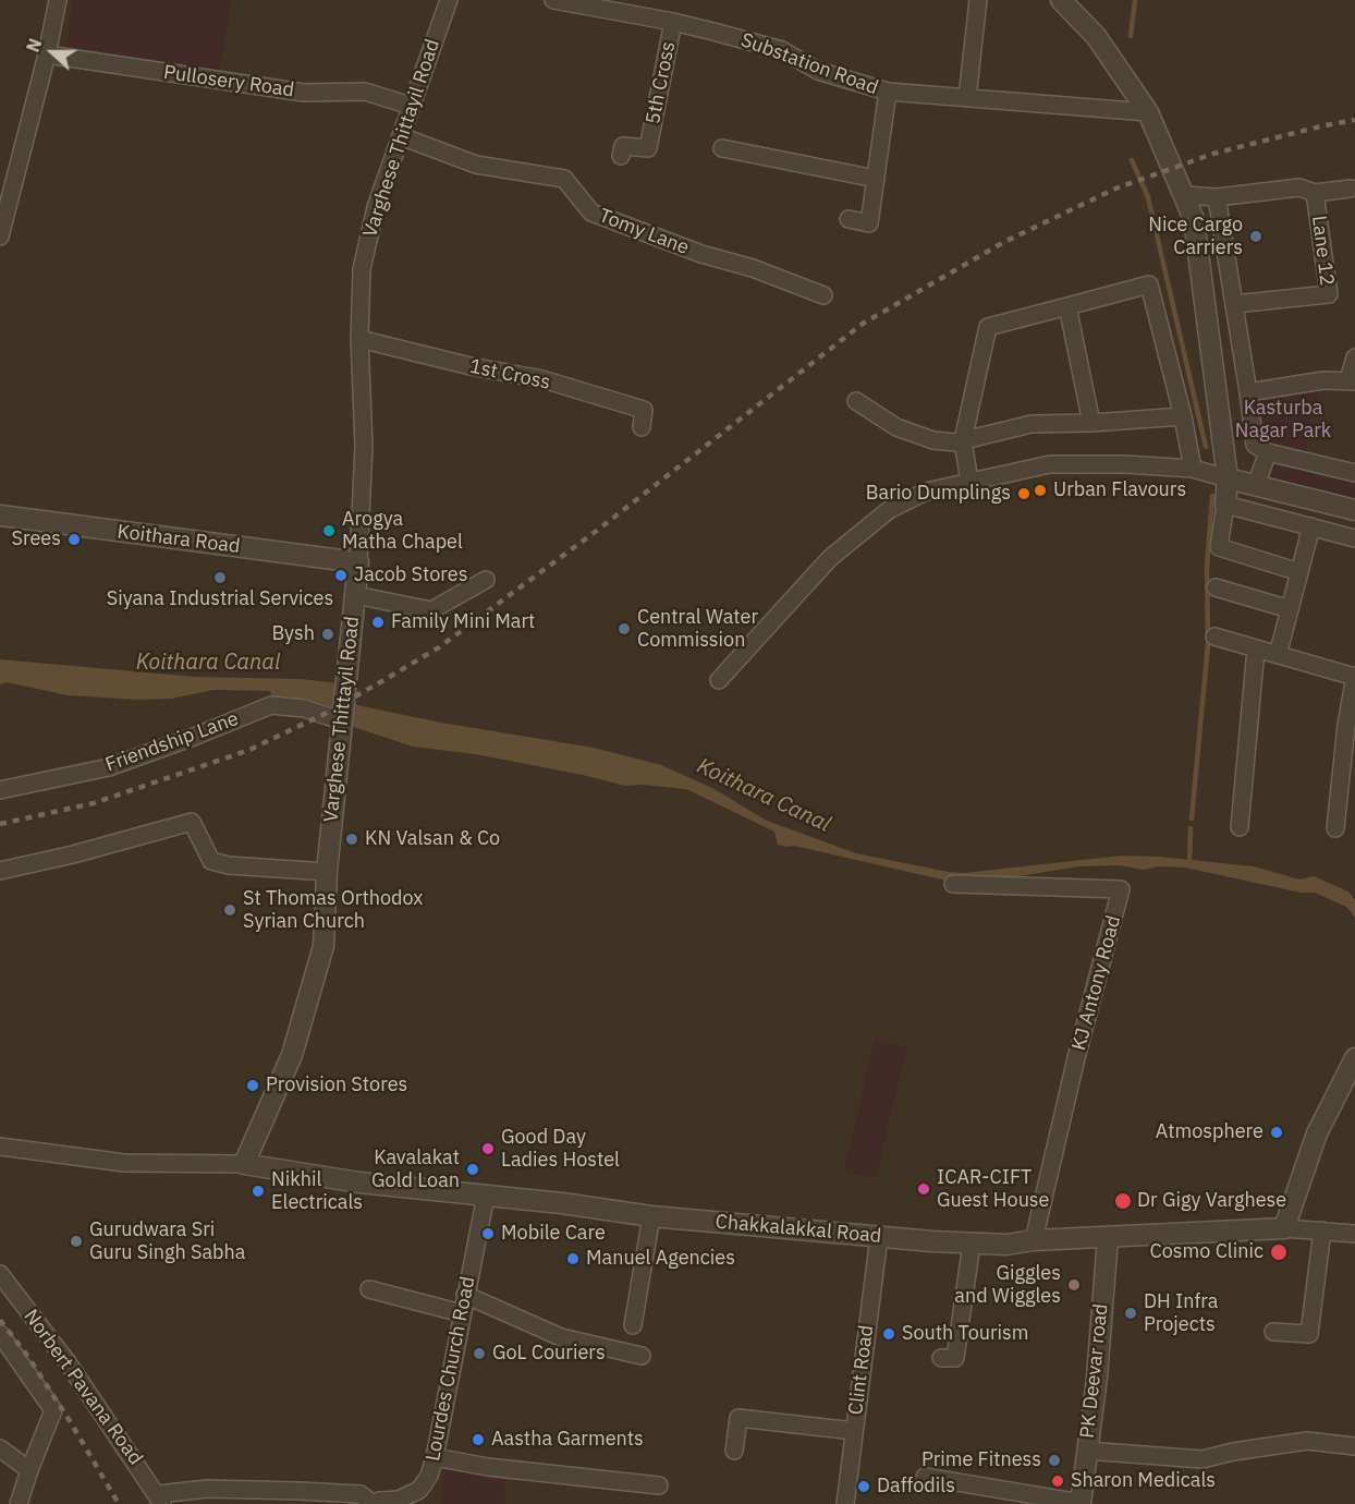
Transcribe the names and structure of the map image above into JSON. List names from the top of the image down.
{
  "streets": {
    "street": [
      "Substation Road",
      "Pullosery Road",
      "5th Cross",
      "Varghese Thittayil Road",
      "Tomy Lane",
      "Lane 12",
      "1st Cross",
      "Koithara Road",
      "Friendship Lane",
      "KJ Antony Road",
      "Chakkalakkal Road",
      "Lourdes Church Road",
      "Clint Road",
      "PK Deevar road",
      "Norbert Pavana Road"
    ]
  },
  "crossings": [
    ["Substation Road", "5th Cross"],
    ["Pullosery Road", "Varghese Thittayil Road"],
    ["Varghese Thittayil Road", "Tomy Lane"],
    ["Varghese Thittayil Road", "1st Cross"],
    ["Varghese Thittayil Road", "Koithara Road"],
    ["Varghese Thittayil Road", "Friendship Lane"],
    ["Varghese Thittayil Road", "Chakkalakkal Road"],
    ["KJ Antony Road", "Chakkalakkal Road"],
    ["Chakkalakkal Road", "Lourdes Church Road"],
    ["Chakkalakkal Road", "Clint Road"],
    ["Chakkalakkal Road", "PK Deevar road"]
  ],
  "water": ["Koithara Canal"],
  "parks": ["Kasturba Nagar Park"],
  "places": [
    "Nice Cargo Carriers",
    "Urban Flavours",
    "Bario Dumplings",
    "Arogya Matha Chapel",
    "Srees",
    "Jacob Stores",
    "Siyana Industrial Services",
    "Family Mini Mart",
    "Central Water Commission",
    "Bysh",
    "KN Valsan & Co",
    "St Thomas Orthodox Syrian Church",
    "Provision Stores",
    "Atmosphere",
    "Good Day Ladies Hostel",
    "Kavalakat Gold Loan",
    "ICAR-CIFT Guest House",
    "Nikhil Electricals",
    "Dr Gigy Varghese",
    "Mobile Care",
    "Gurudwara Sri Guru Singh Sabha",
    "Cosmo Clinic",
    "Manuel Agencies",
    "Giggles and Wiggles",
    "DH Infra Projects",
    "South Tourism",
    "GoL Couriers",
    "Aastha Garments",
    "Prime Fitness",
    "Sharon Medicals",
    "Daffodils"
  ],
  "north": "left"
}
